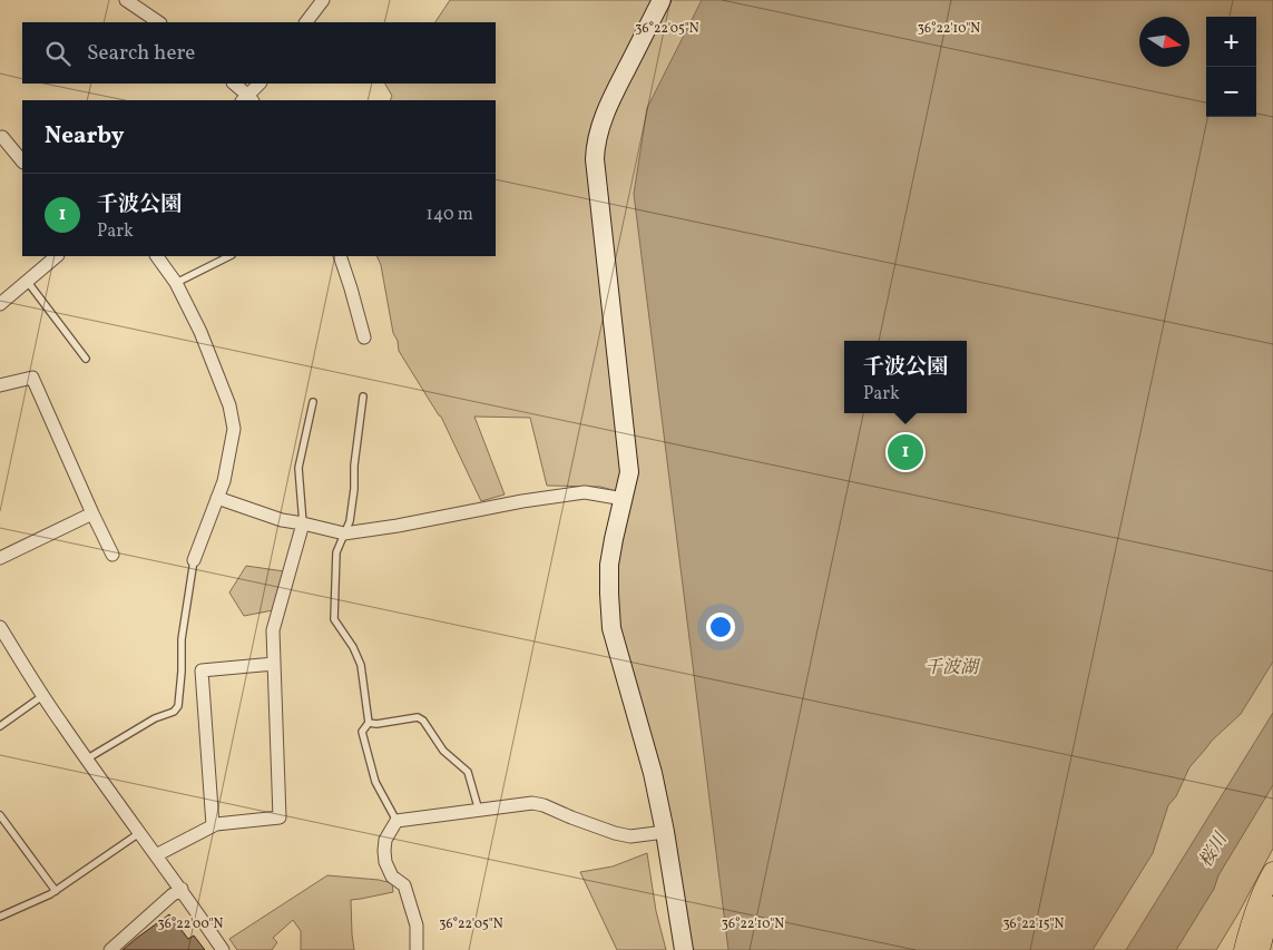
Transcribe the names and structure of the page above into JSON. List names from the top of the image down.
{
  "water": ["千波湖", "桜川"],
  "north": "right",
  "page": {
    "map_buttons": ["+", "−"],
    "search": "Search here",
    "heading": "Nearby",
    "list": [
      {
        "mark": "1",
        "name": "千波公園",
        "note": "Park",
        "value": "140 m"
      }
    ],
    "popup": ["千波公園", "Park"],
    "pins": "1"
  },
  "coordinates": [
    "36°22'05\"N",
    "36°22'10\"N",
    "36°22'00\"N",
    "36°22'15\"N"
  ]
}
